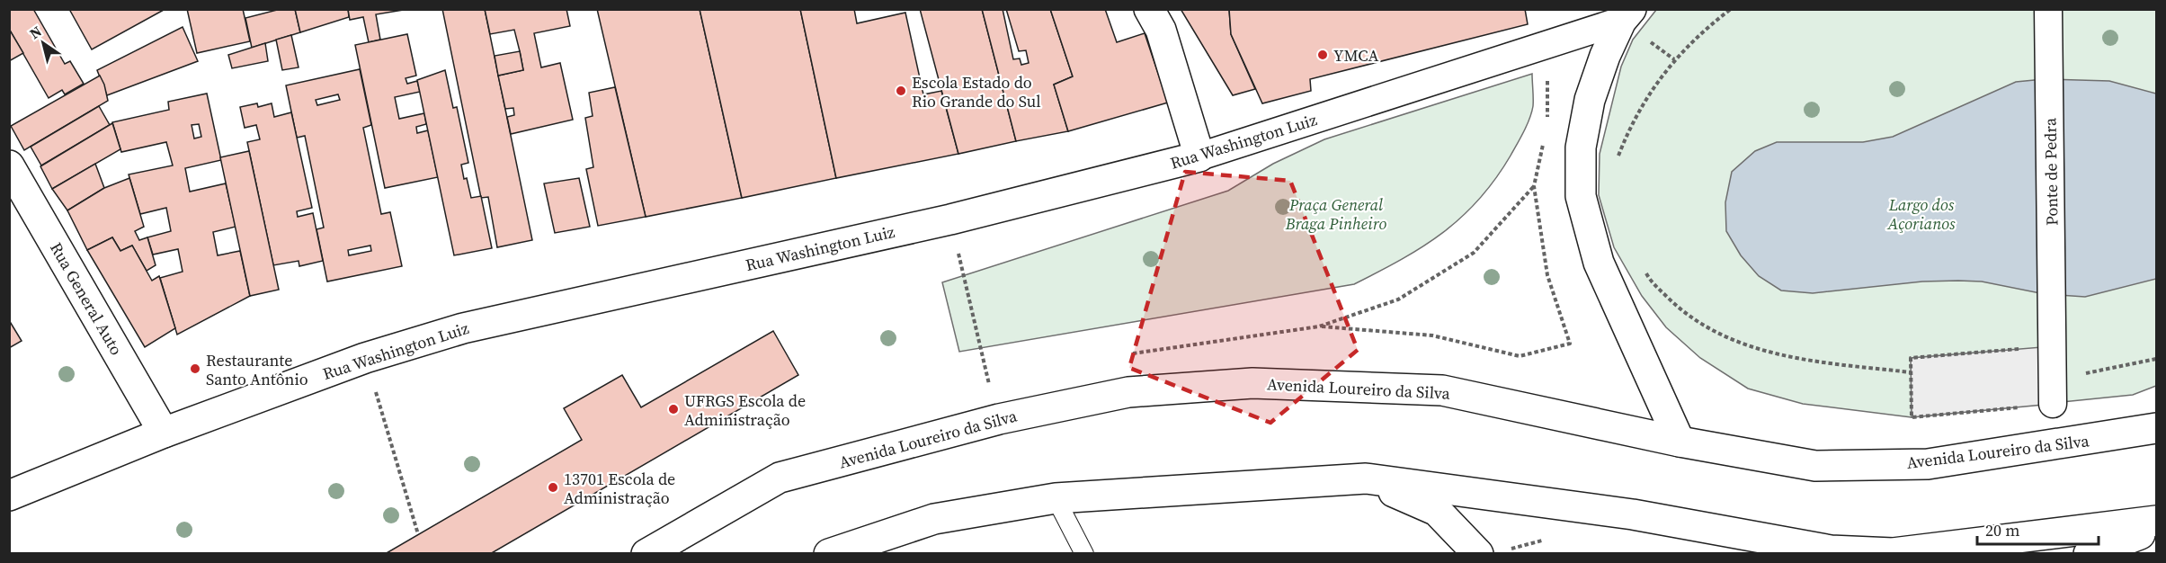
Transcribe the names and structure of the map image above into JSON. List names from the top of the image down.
{
  "streets": {
    "main road": ["Rua Washington Luiz", "Rua General Auto", "Avenida Loureiro da Silva"],
    "street": ["Ponte de Pedra"]
  },
  "crossings": [
    ["Rua Washington Luiz", "Rua General Auto"]
  ],
  "parks": ["Praça General Braga Pinheiro", "Largo dos Açorianos"],
  "places": [
    "YMCA",
    "Escola Estado do Rio Grande do Sul",
    "Restaurante Santo Antônio",
    "UFRGS Escola de Administração",
    "13701 Escola de Administração"
  ],
  "scale_bar": "20 m",
  "north": "top left"
}
